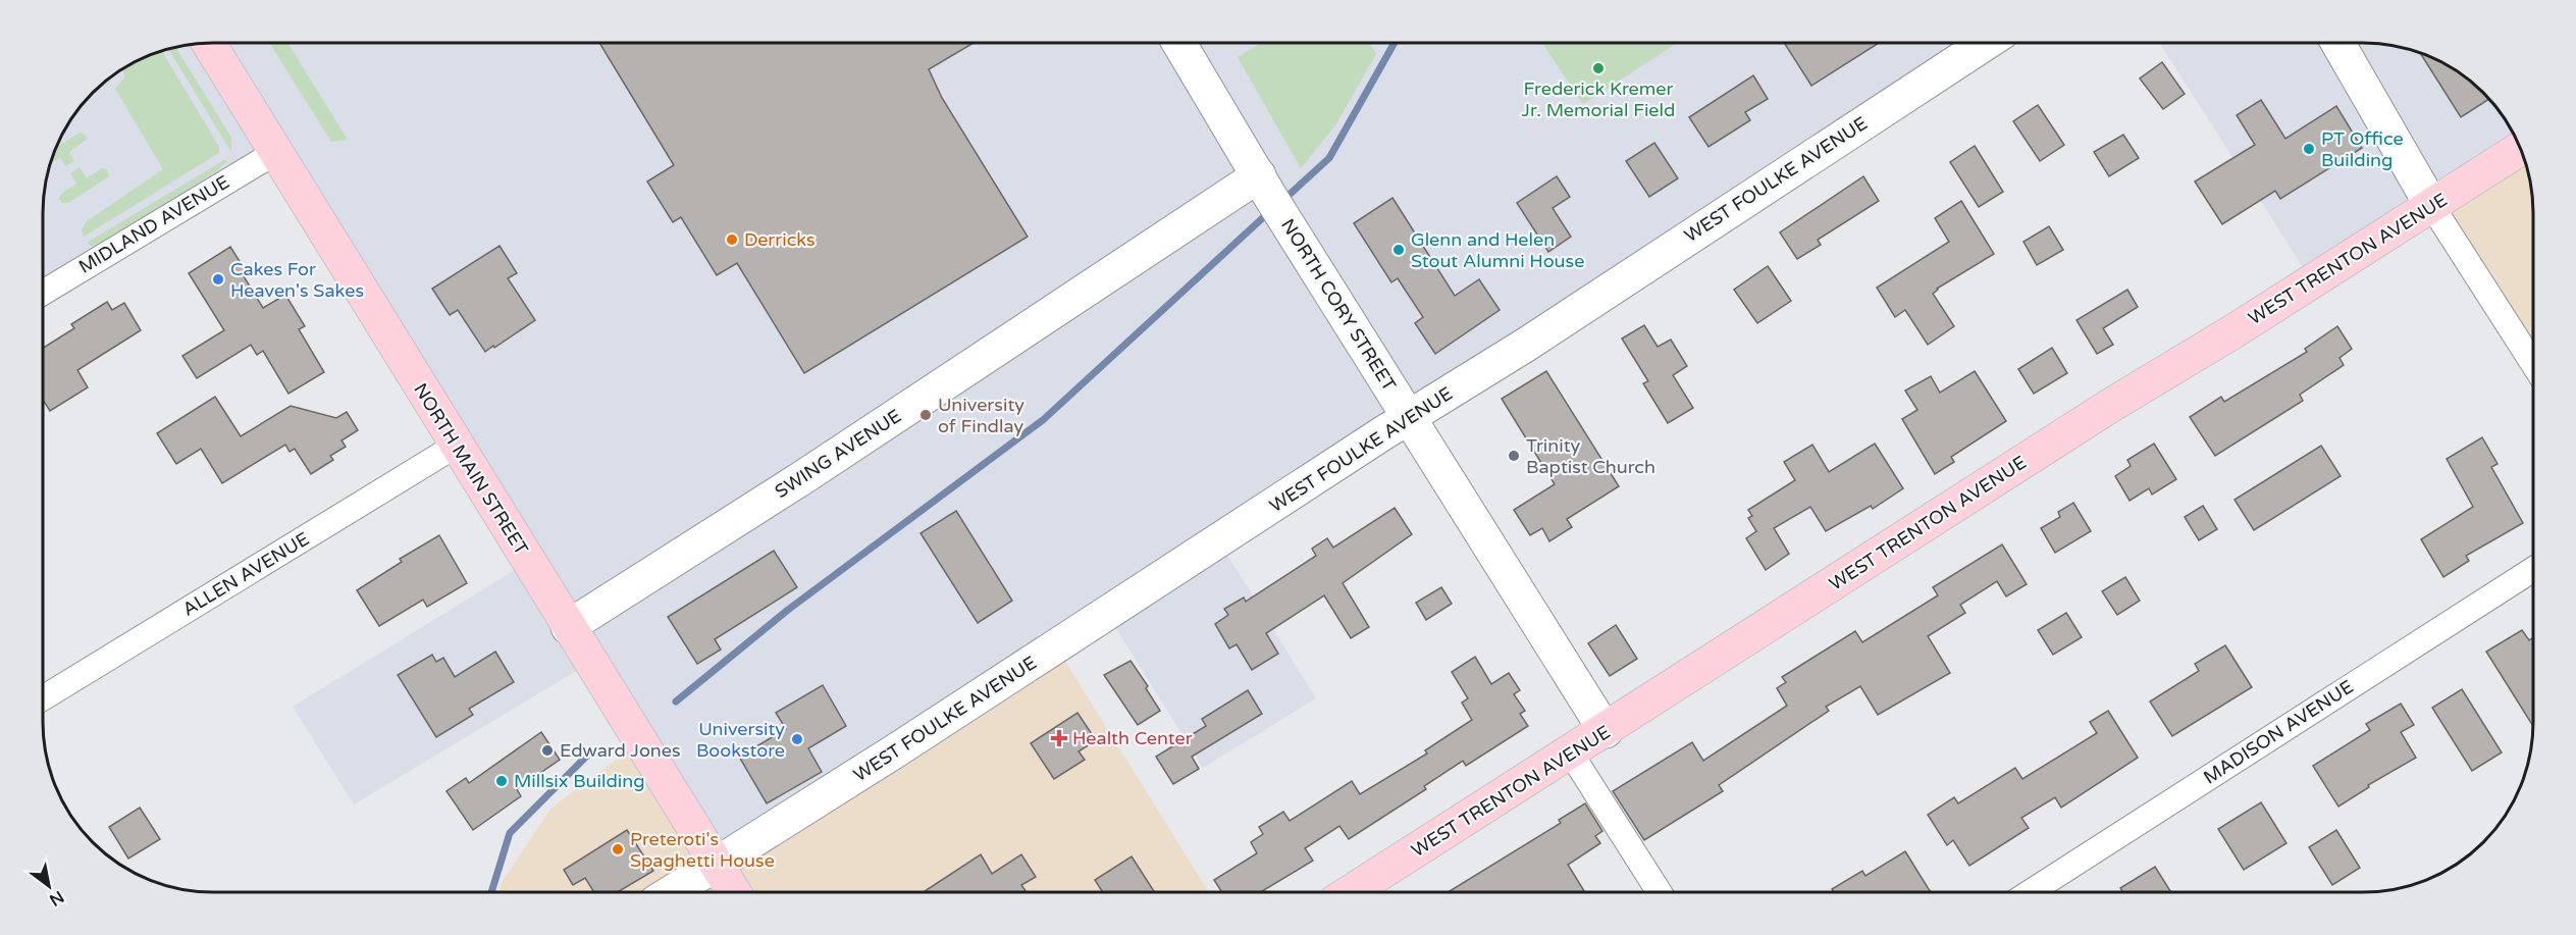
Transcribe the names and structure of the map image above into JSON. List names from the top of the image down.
{
  "streets": {
    "main road": ["WEST TRENTON AVENUE", "NORTH MAIN STREET"],
    "street": [
      "WEST FOULKE AVENUE",
      "MIDLAND AVENUE",
      "NORTH CORY STREET",
      "SWING AVENUE",
      "ALLEN AVENUE",
      "MADISON AVENUE"
    ]
  },
  "crossings": [
    ["WEST FOULKE AVENUE", "NORTH CORY STREET"],
    ["WEST FOULKE AVENUE", "NORTH MAIN STREET"],
    ["MIDLAND AVENUE", "NORTH MAIN STREET"],
    ["WEST TRENTON AVENUE", "NORTH CORY STREET"],
    ["NORTH CORY STREET", "SWING AVENUE"],
    ["SWING AVENUE", "NORTH MAIN STREET"],
    ["NORTH MAIN STREET", "ALLEN AVENUE"]
  ],
  "places": {
    "other": [
      "Frederick Kremer Jr. Memorial Field",
      "PT Office Building",
      "Derricks",
      "Glenn and Helen Stout Alumni House",
      "Cakes For Heaven's Sakes",
      "University of Findlay",
      "Trinity Baptist Church",
      "University Bookstore",
      "Edward Jones",
      "Millsix Building",
      "Preteroti's Spaghetti House"
    ],
    "health": ["Health Center"]
  },
  "north": "bottom right"
}
